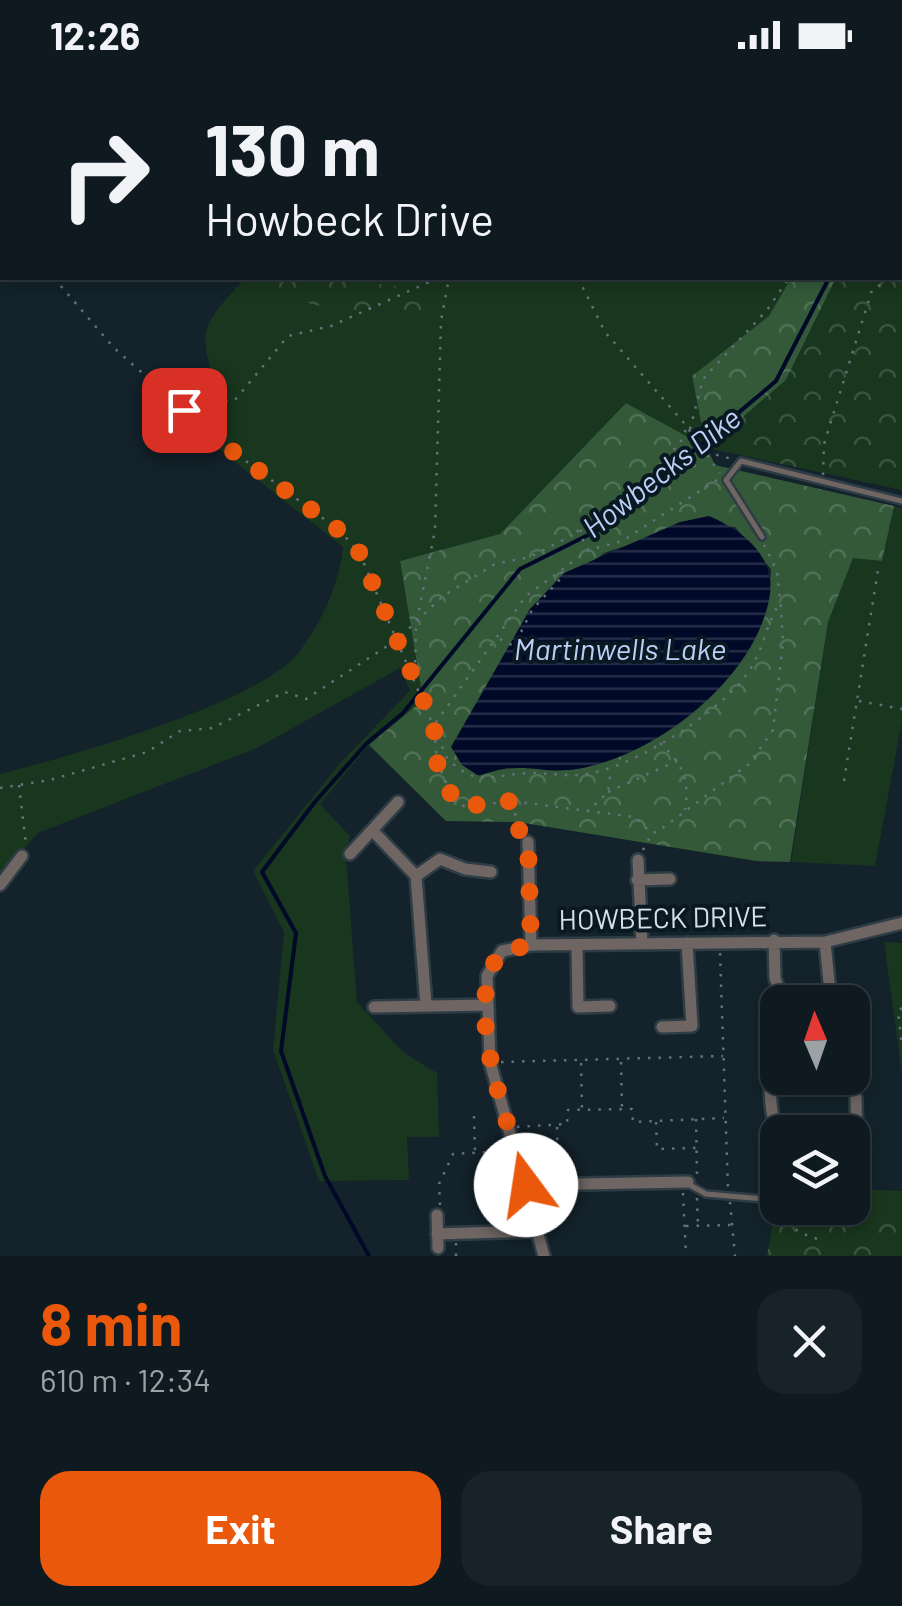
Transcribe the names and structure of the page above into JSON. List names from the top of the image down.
{
  "streets": {
    "street": ["HOWBECK DRIVE"]
  },
  "water": ["Howbecks Dike", "Martinwells Lake"],
  "north": "top",
  "page": {
    "status": "12:26",
    "turn": ["130 m", "Howbeck Drive"],
    "heading": ["8 min", "610 m · 12:34"],
    "buttons": ["Exit", "Share"]
  }
}
